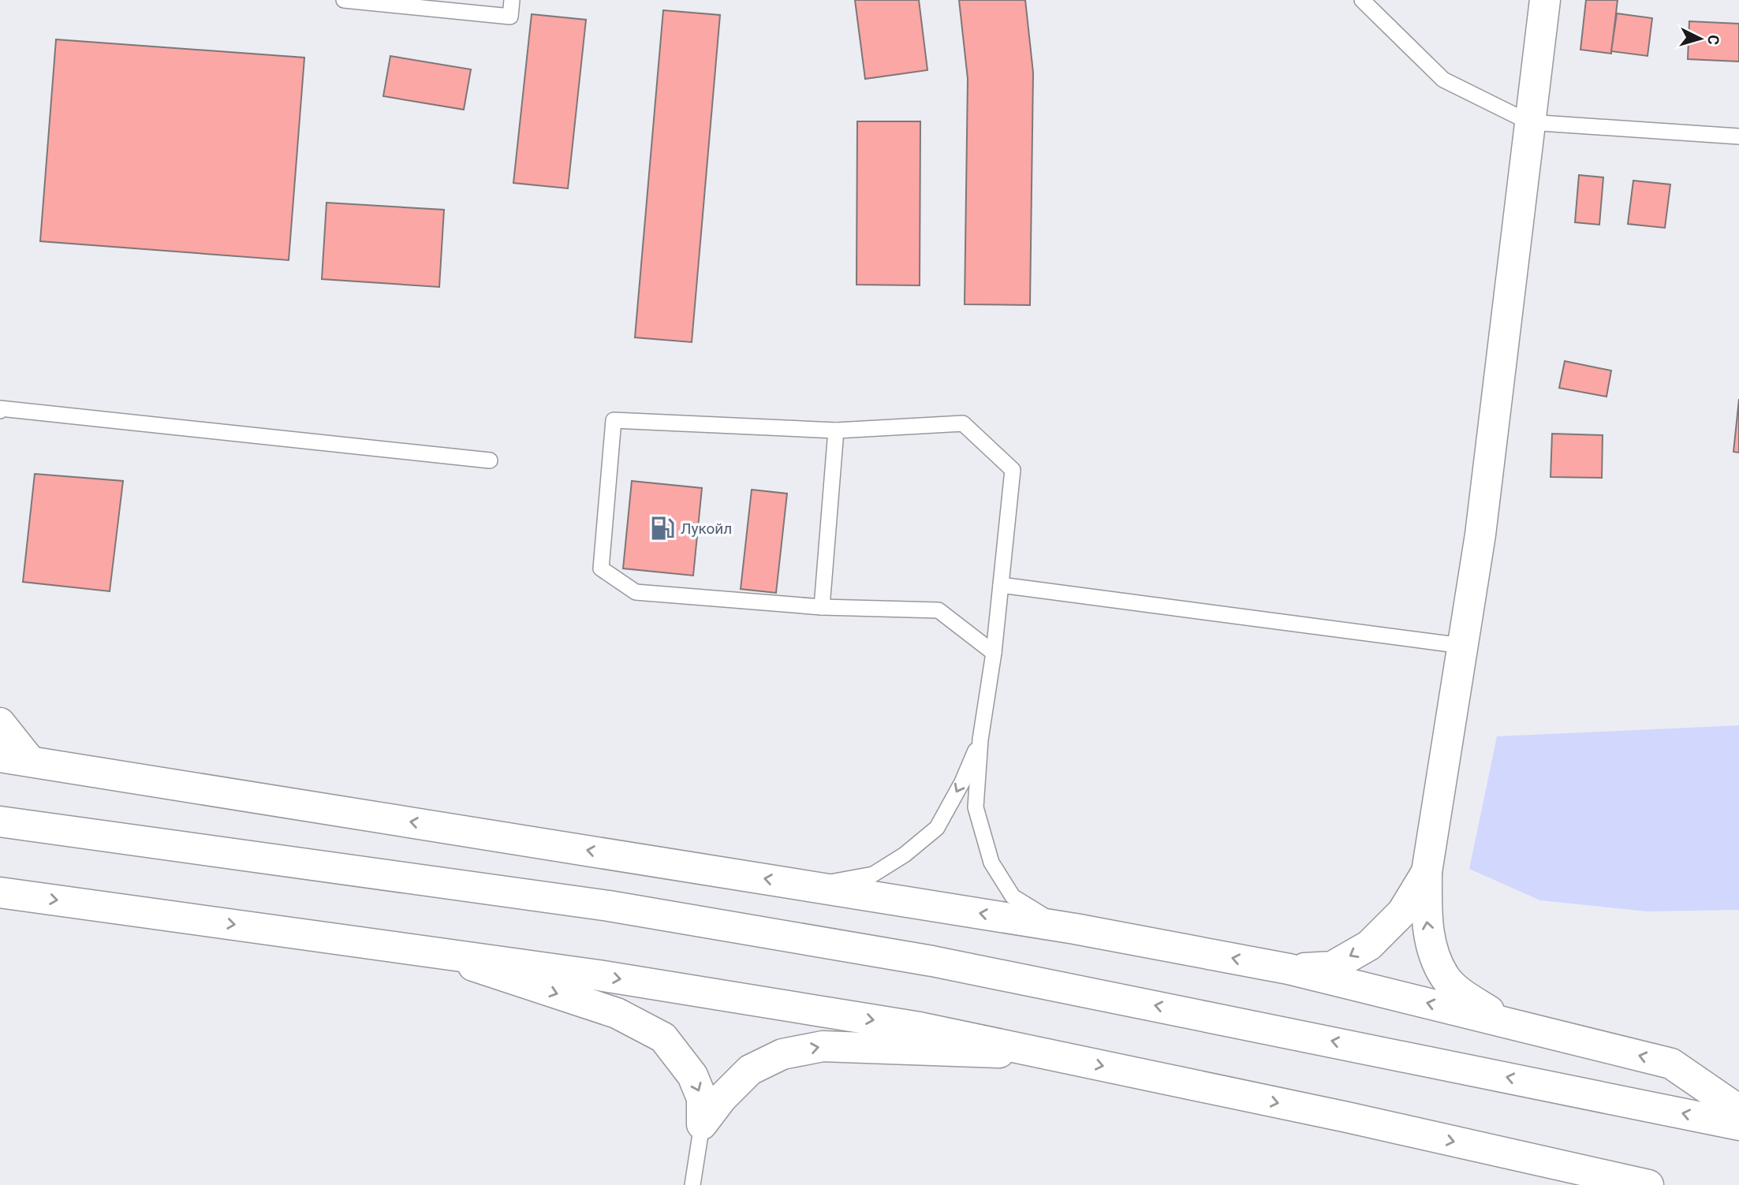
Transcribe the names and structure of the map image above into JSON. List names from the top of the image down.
{
  "places": {
    "fuel station": ["Лукойл"]
  },
  "north": "right"
}
